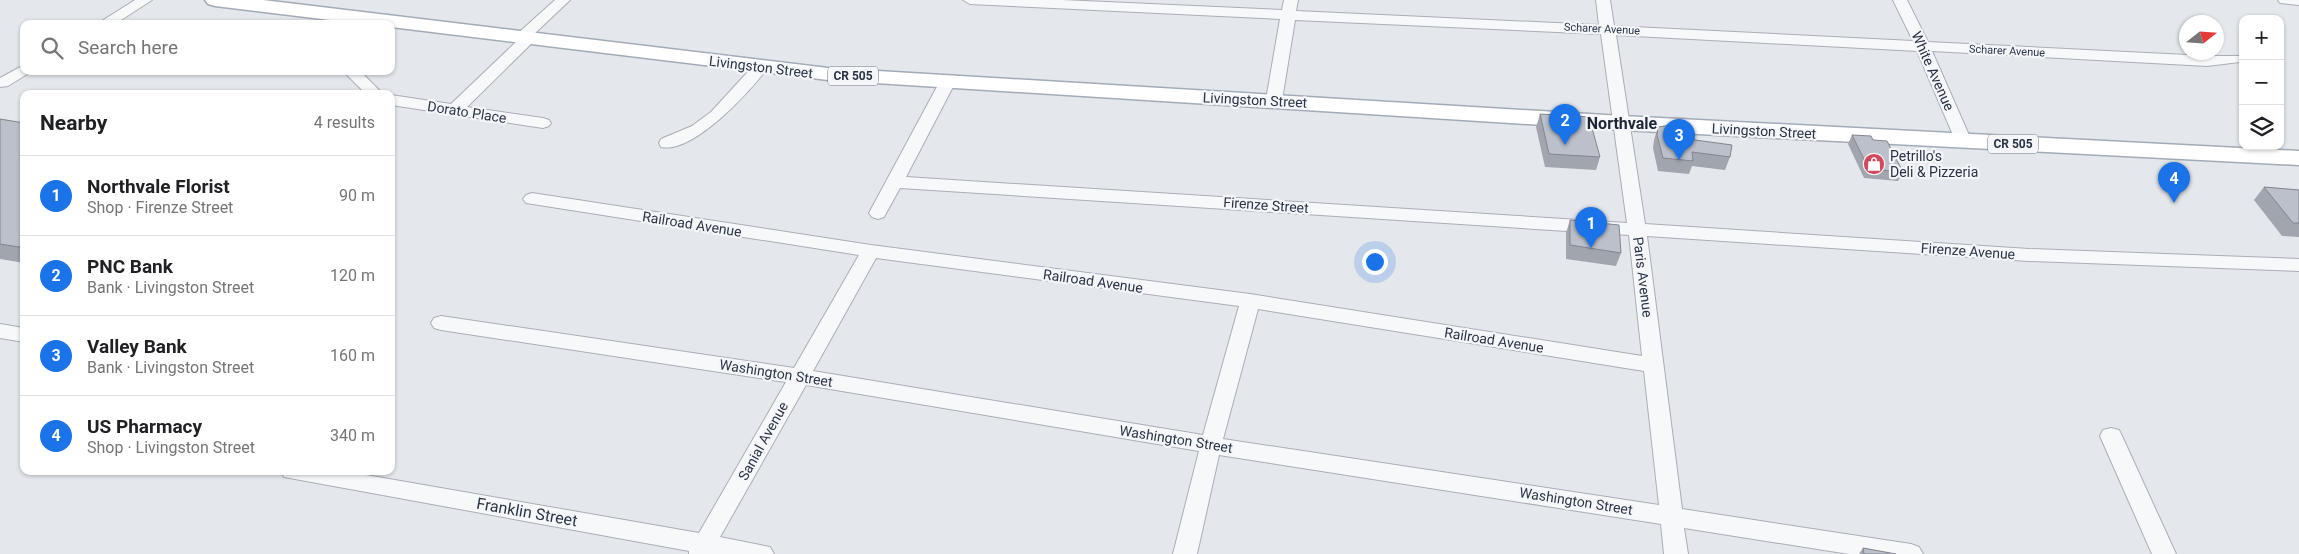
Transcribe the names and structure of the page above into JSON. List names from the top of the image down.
{
  "streets": {
    "main road": ["Livingston Street", "CR 505"],
    "street": [
      "Scharer Avenue",
      "White Avenue",
      "Dorato Place",
      "Firenze Street",
      "Railroad Avenue",
      "Firenze Avenue",
      "Paris Avenue",
      "Washington Street",
      "Sanial Avenue",
      "Franklin Street"
    ]
  },
  "crossings": [
    ["Scharer Avenue", "White Avenue"],
    ["Scharer Avenue", "Paris Avenue"],
    ["Livingston Street", "White Avenue"],
    ["Livingston Street", "Paris Avenue"],
    ["Firenze Street", "Firenze Avenue"],
    ["Firenze Street", "Paris Avenue"],
    ["Railroad Avenue", "Paris Avenue"],
    ["Railroad Avenue", "Sanial Avenue"],
    ["Firenze Avenue", "Paris Avenue"],
    ["Paris Avenue", "Washington Street"],
    ["Washington Street", "Sanial Avenue"],
    ["Sanial Avenue", "Franklin Street"]
  ],
  "districts": ["Northvale"],
  "places": {
    "shop": ["Petrillo's Deli & Pizzeria"]
  },
  "north": "right",
  "page": {
    "map_buttons": ["+", "−"],
    "search": "Search here",
    "heading": ["Nearby", "4 results"],
    "pins": [
      "2",
      "3",
      "4",
      "1"
    ],
    "list": [
      {
        "mark": "1",
        "name": "Northvale Florist",
        "note": "Shop · Firenze Street",
        "value": "90 m"
      },
      {
        "mark": "2",
        "name": "PNC Bank",
        "note": "Bank · Livingston Street",
        "value": "120 m"
      },
      {
        "mark": "3",
        "name": "Valley Bank",
        "note": "Bank · Livingston Street",
        "value": "160 m"
      },
      {
        "mark": "4",
        "name": "US Pharmacy",
        "note": "Shop · Livingston Street",
        "value": "340 m"
      }
    ]
  }
}
